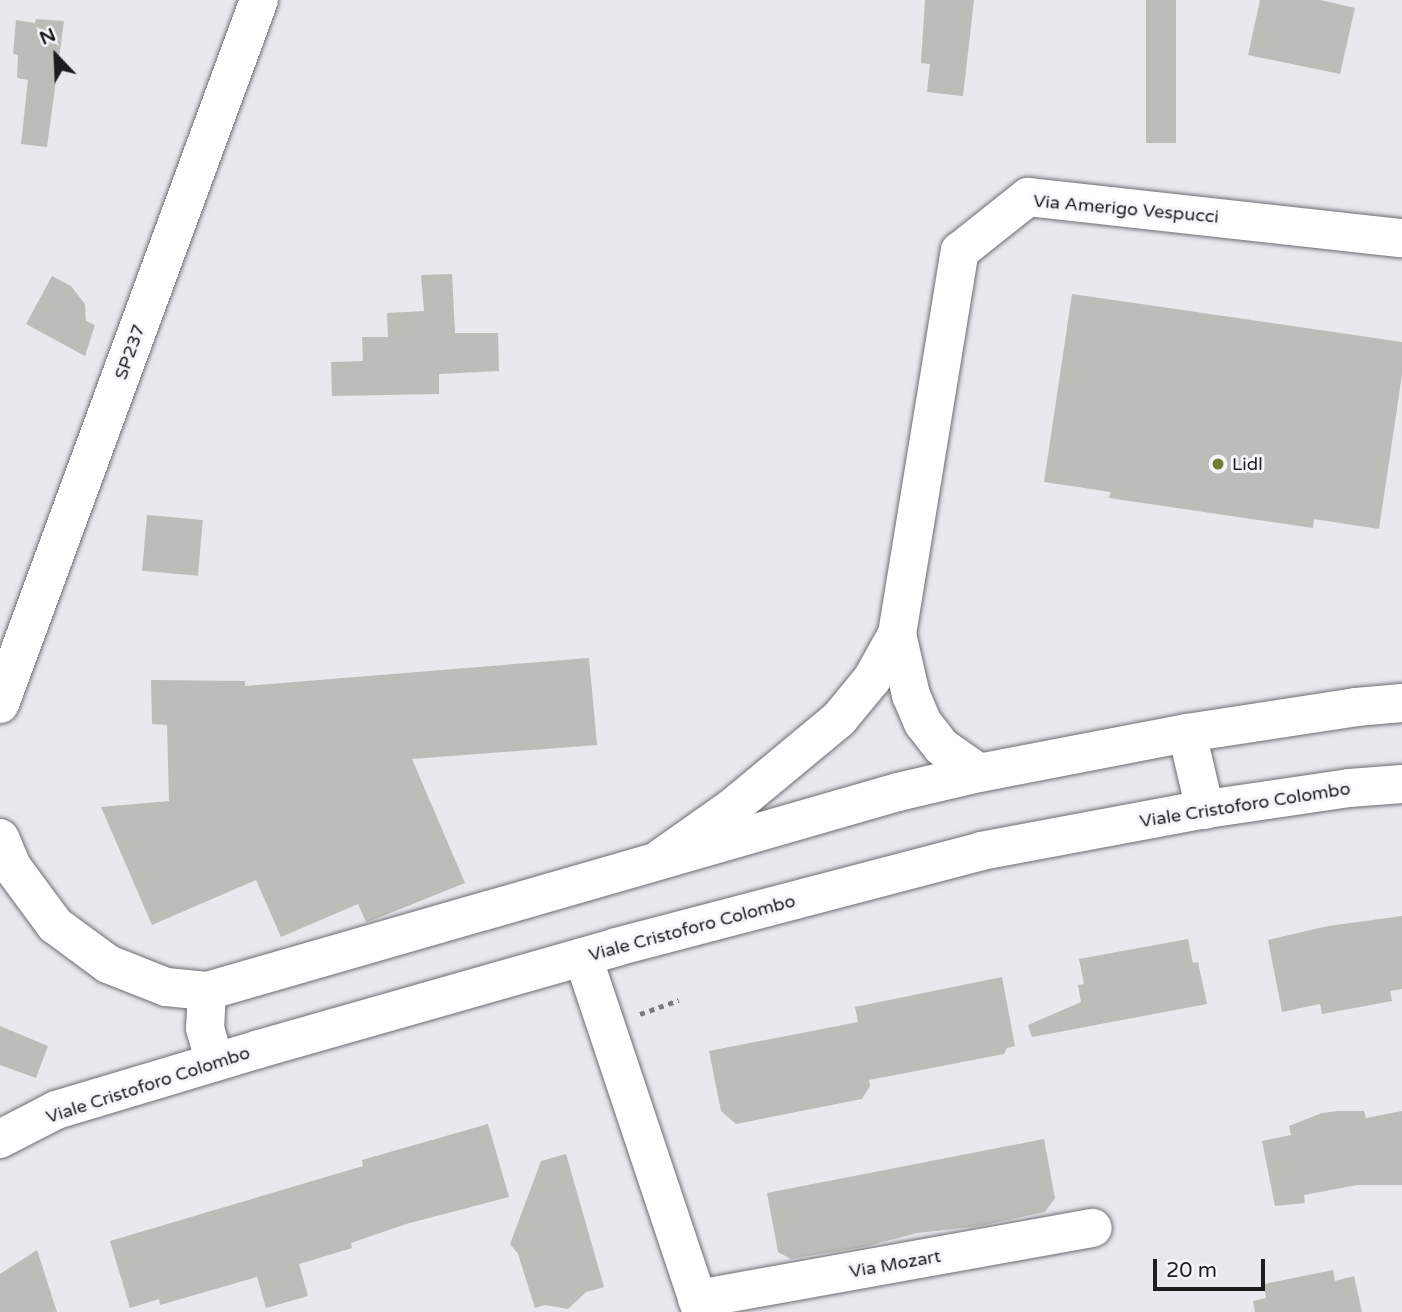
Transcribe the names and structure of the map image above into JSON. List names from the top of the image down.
{
  "streets": {
    "main road": [
      "Via Amerigo Vespucci",
      "SP237",
      "Viale Cristoforo Colombo",
      "Via Mozart"
    ]
  },
  "crossings": [
    ["Viale Cristoforo Colombo", "Via Mozart"]
  ],
  "places": ["Lidl"],
  "scale_bar": "20 m",
  "north": "top left"
}
